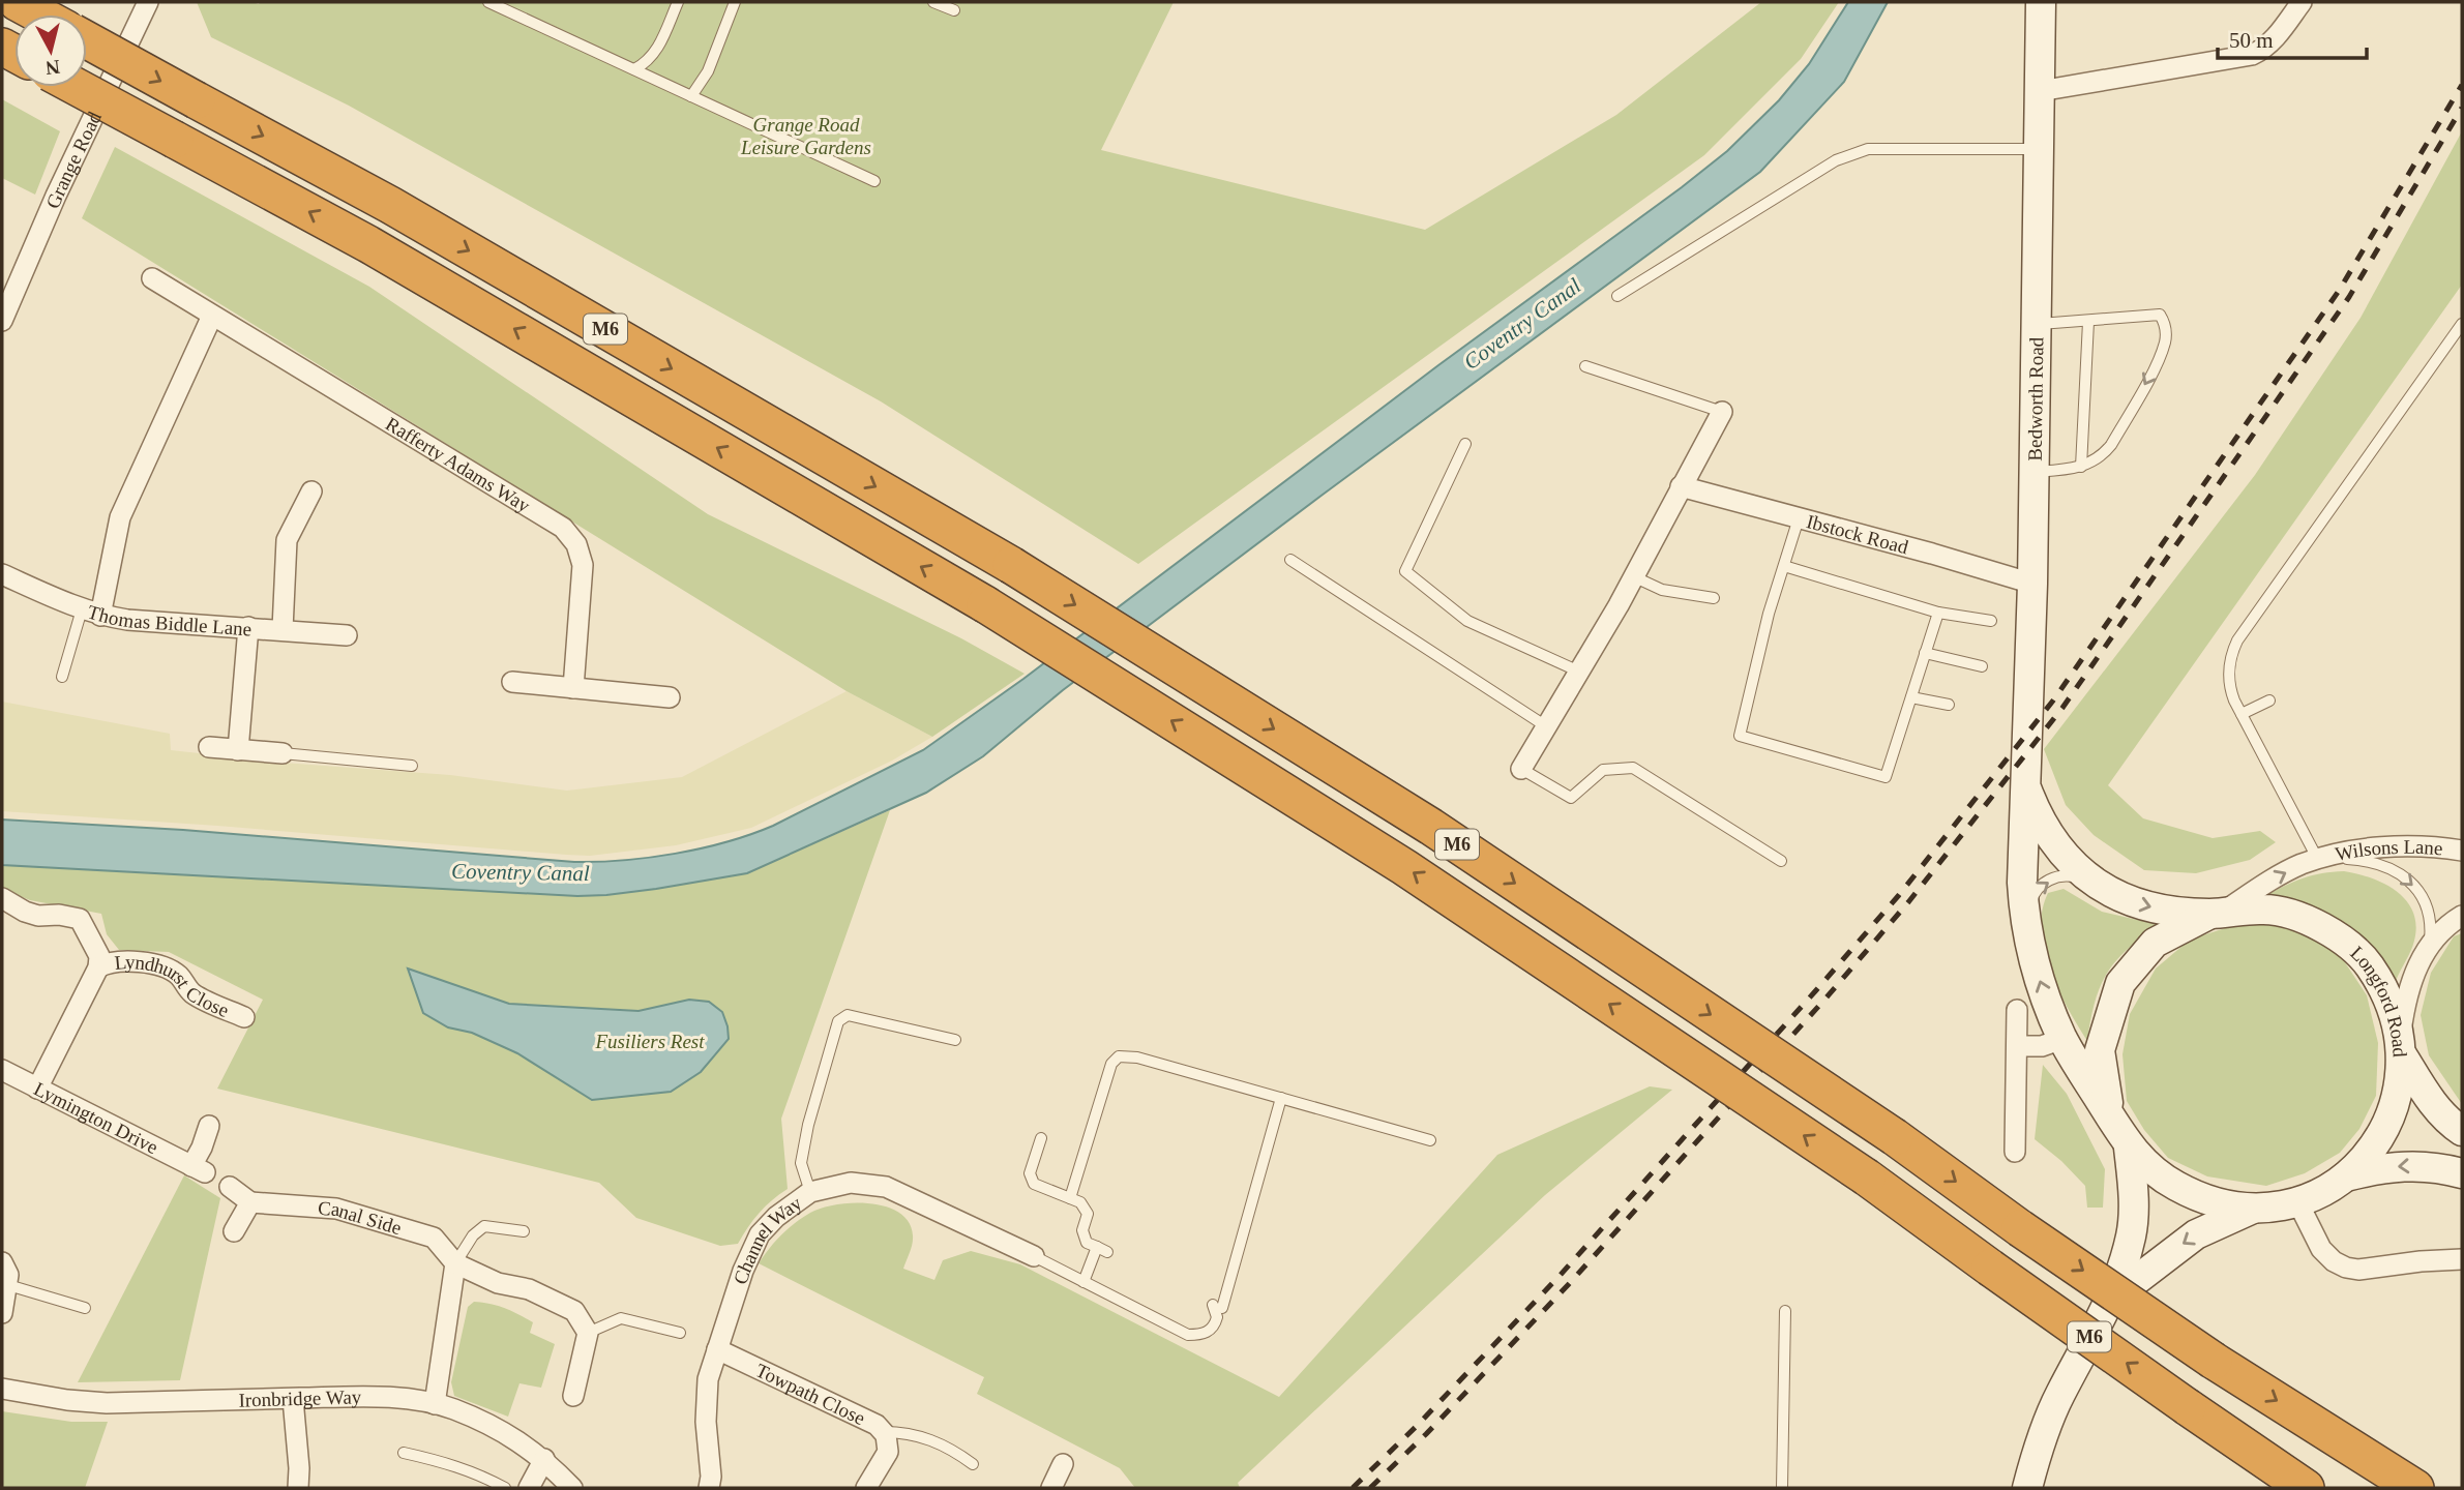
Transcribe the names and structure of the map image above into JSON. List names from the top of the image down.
{
  "streets": {
    "highway": ["M6"],
    "main road": ["Bedworth Road", "Longford Road"],
    "street": [
      "Grange Road",
      "Rafferty Adams Way",
      "Ibstock Road",
      "Thomas Biddle Lane",
      "Wilsons Lane",
      "Lyndhurst Close",
      "Lymington Drive",
      "Canal Side",
      "Channel Way",
      "Towpath Close",
      "Ironbridge Way"
    ]
  },
  "crossings": [
    ["Bedworth Road", "Ibstock Road"],
    ["Bedworth Road", "Longford Road"],
    ["Wilsons Lane", "Longford Road"],
    ["Lyndhurst Close", "Lymington Drive"],
    ["Channel Way", "Towpath Close"]
  ],
  "water": ["Coventry Canal"],
  "parks": ["Grange Road Leisure Gardens", "Fusiliers Rest"],
  "scale_bar": "50 m",
  "north": "bottom"
}
